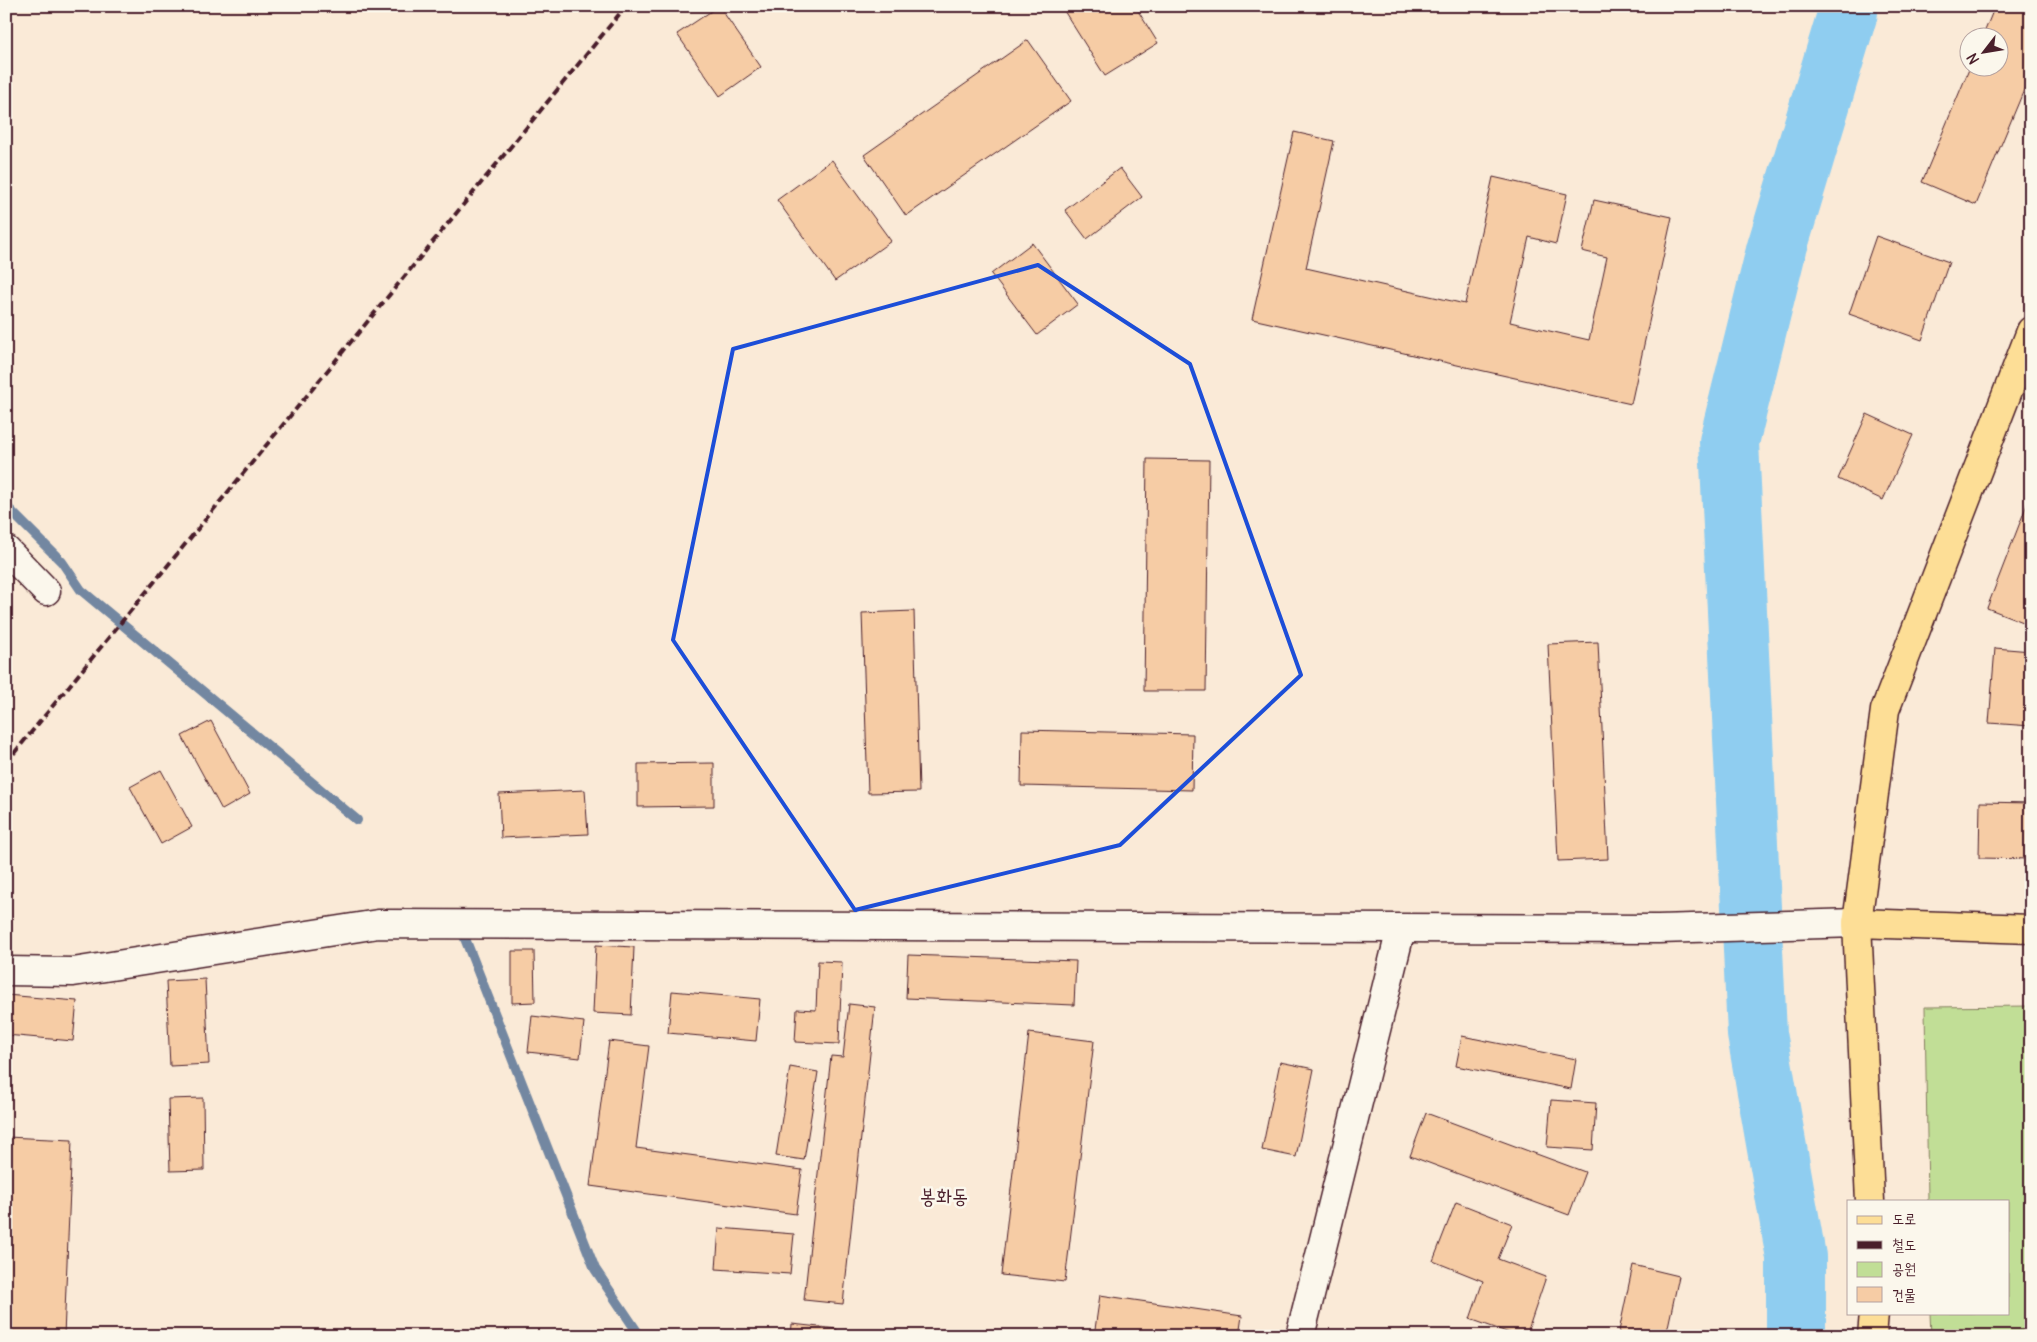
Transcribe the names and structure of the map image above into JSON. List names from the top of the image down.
{
  "districts": ["봉화동"],
  "legend": [
    "도로",
    "철도",
    "공원",
    "건물"
  ],
  "north": "bottom left"
}
